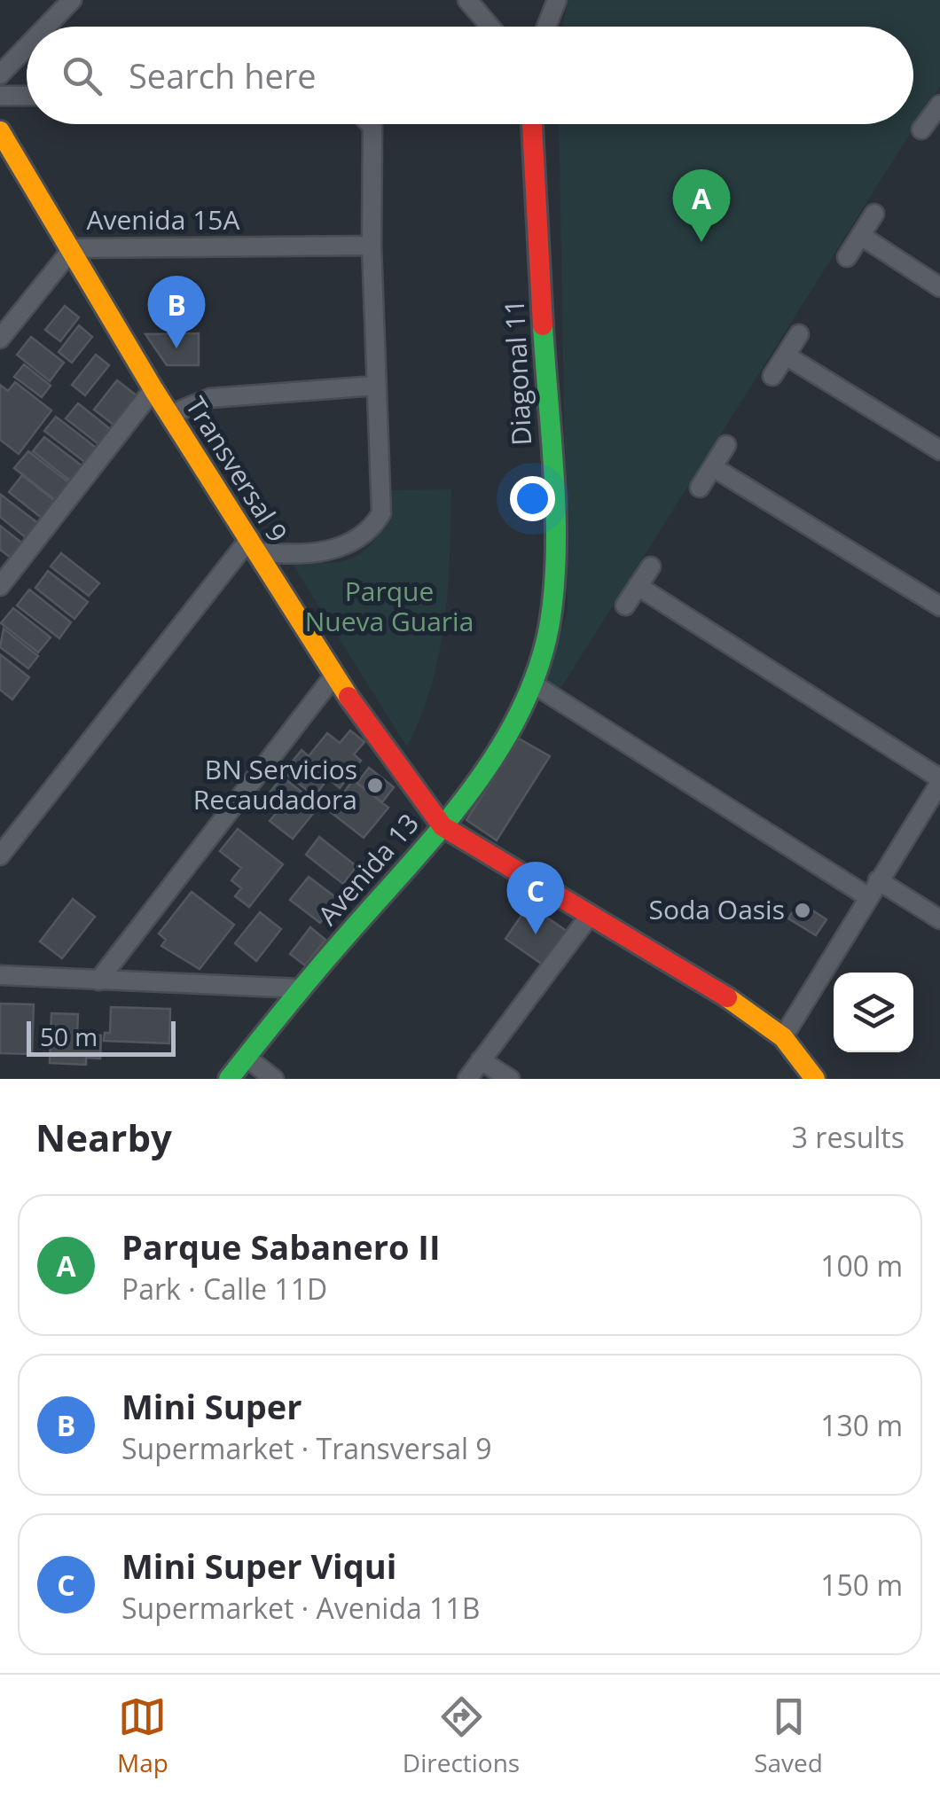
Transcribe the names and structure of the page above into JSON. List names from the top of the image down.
{
  "streets": {
    "street": [
      "Avenida 15A",
      "Diagonal 11",
      "Transversal 9",
      "Avenida 13"
    ]
  },
  "crossings": [
    ["Avenida 15A", "Transversal 9"],
    ["Diagonal 11", "Avenida 13"],
    ["Transversal 9", "Avenida 13"]
  ],
  "parks": ["Parque Nueva Guaria"],
  "places": ["BN Servicios Recaudadora", "Soda Oasis"],
  "scale_bar": "50 m",
  "page": {
    "search": "Search here",
    "pins": ["A", "B", "C"],
    "scale": "50 m",
    "heading": ["Nearby", "3 results"],
    "list": [
      {
        "mark": "A",
        "name": "Parque Sabanero II",
        "note": "Park · Calle 11D",
        "value": "100 m"
      },
      {
        "mark": "B",
        "name": "Mini Super",
        "note": "Supermarket · Transversal 9",
        "value": "130 m"
      },
      {
        "mark": "C",
        "name": "Mini Super Viqui",
        "note": "Supermarket · Avenida 11B",
        "value": "150 m"
      }
    ],
    "nav": ["Map", "Directions", "Saved"]
  }
}
